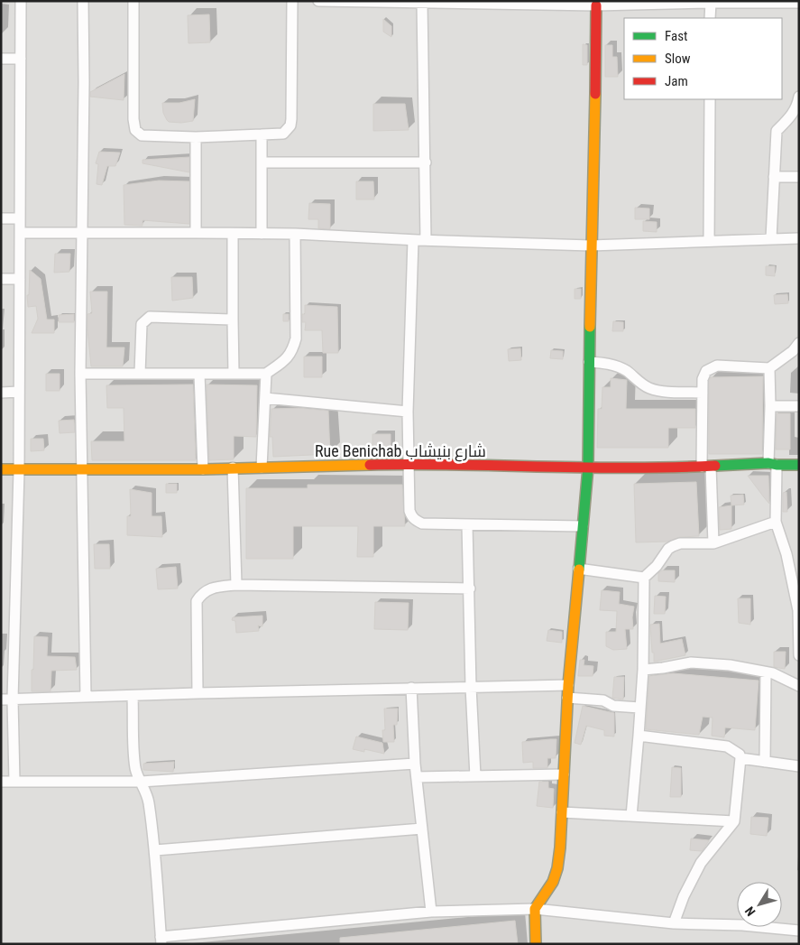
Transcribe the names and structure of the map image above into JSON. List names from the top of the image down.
{
  "streets": {
    "street": ["Rue Benichab شارع بنيشاب"]
  },
  "legend": ["Fast", "Slow", "Jam"],
  "north": "bottom left"
}
